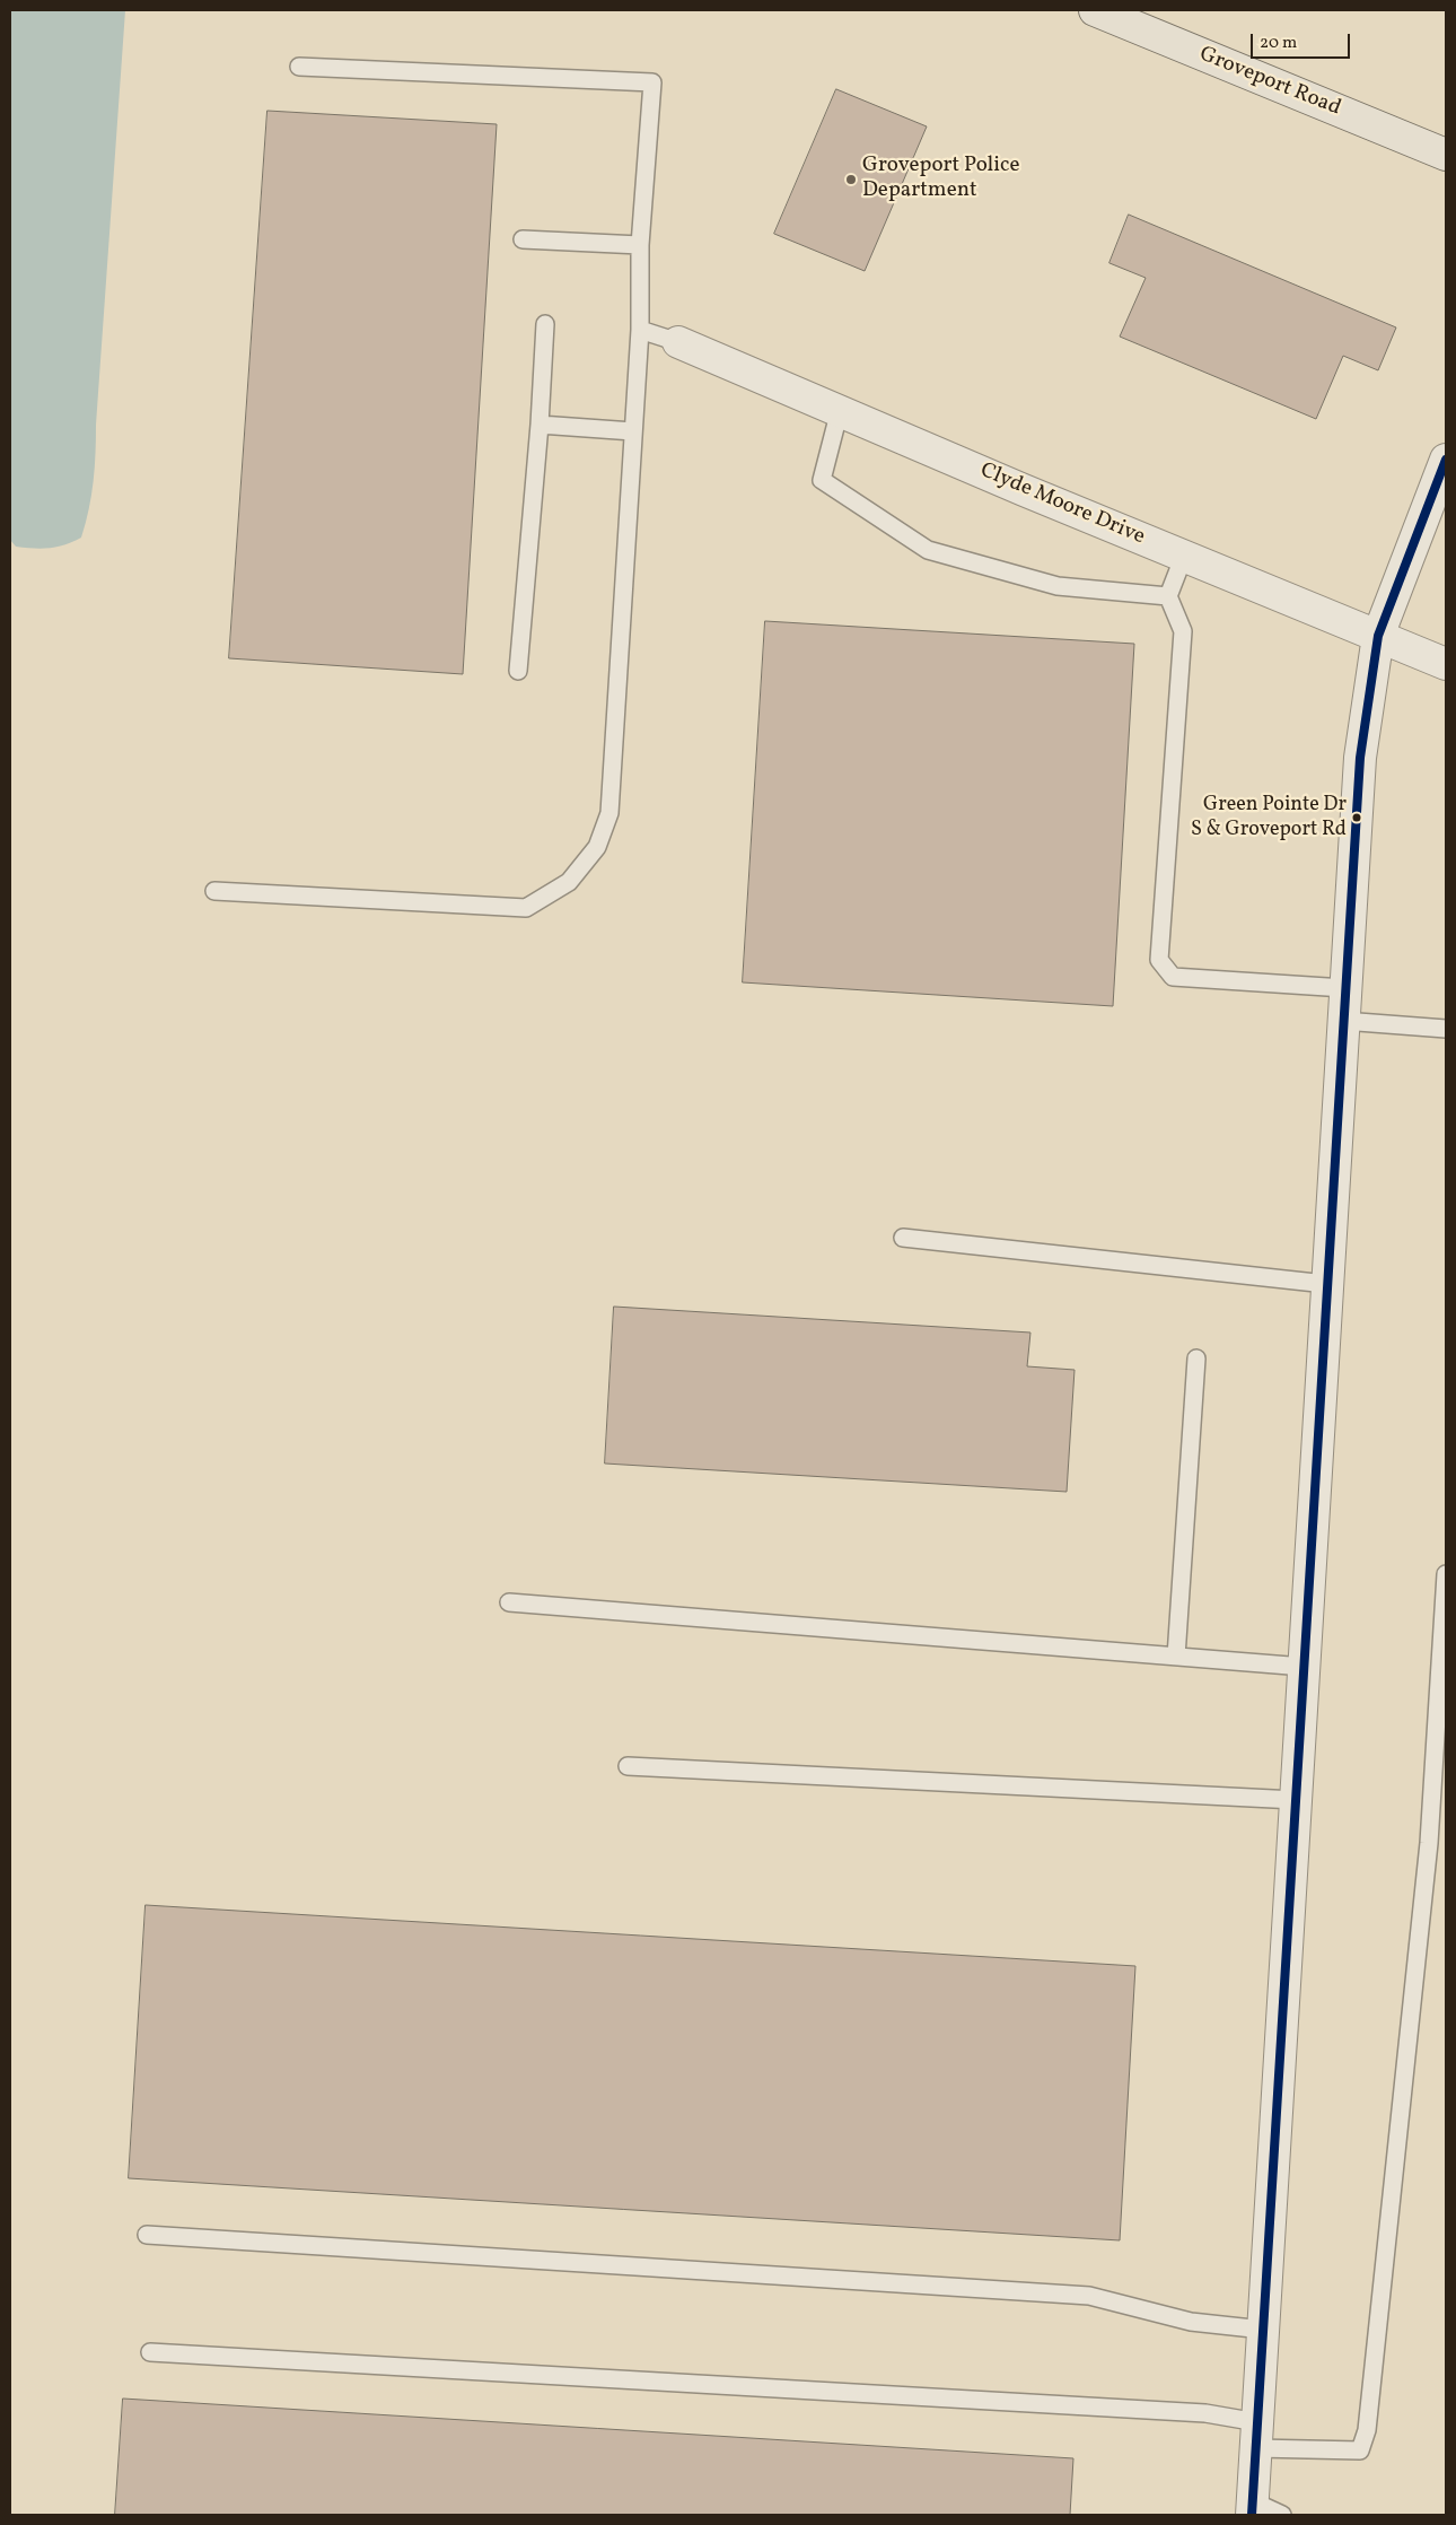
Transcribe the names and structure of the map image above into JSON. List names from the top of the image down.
{
  "streets": {
    "main road": ["Groveport Road"],
    "street": ["Clyde Moore Drive"]
  },
  "places": ["Groveport Police Department", "Green Pointe Dr S & Groveport Rd"],
  "scale_bar": "20 m"
}
